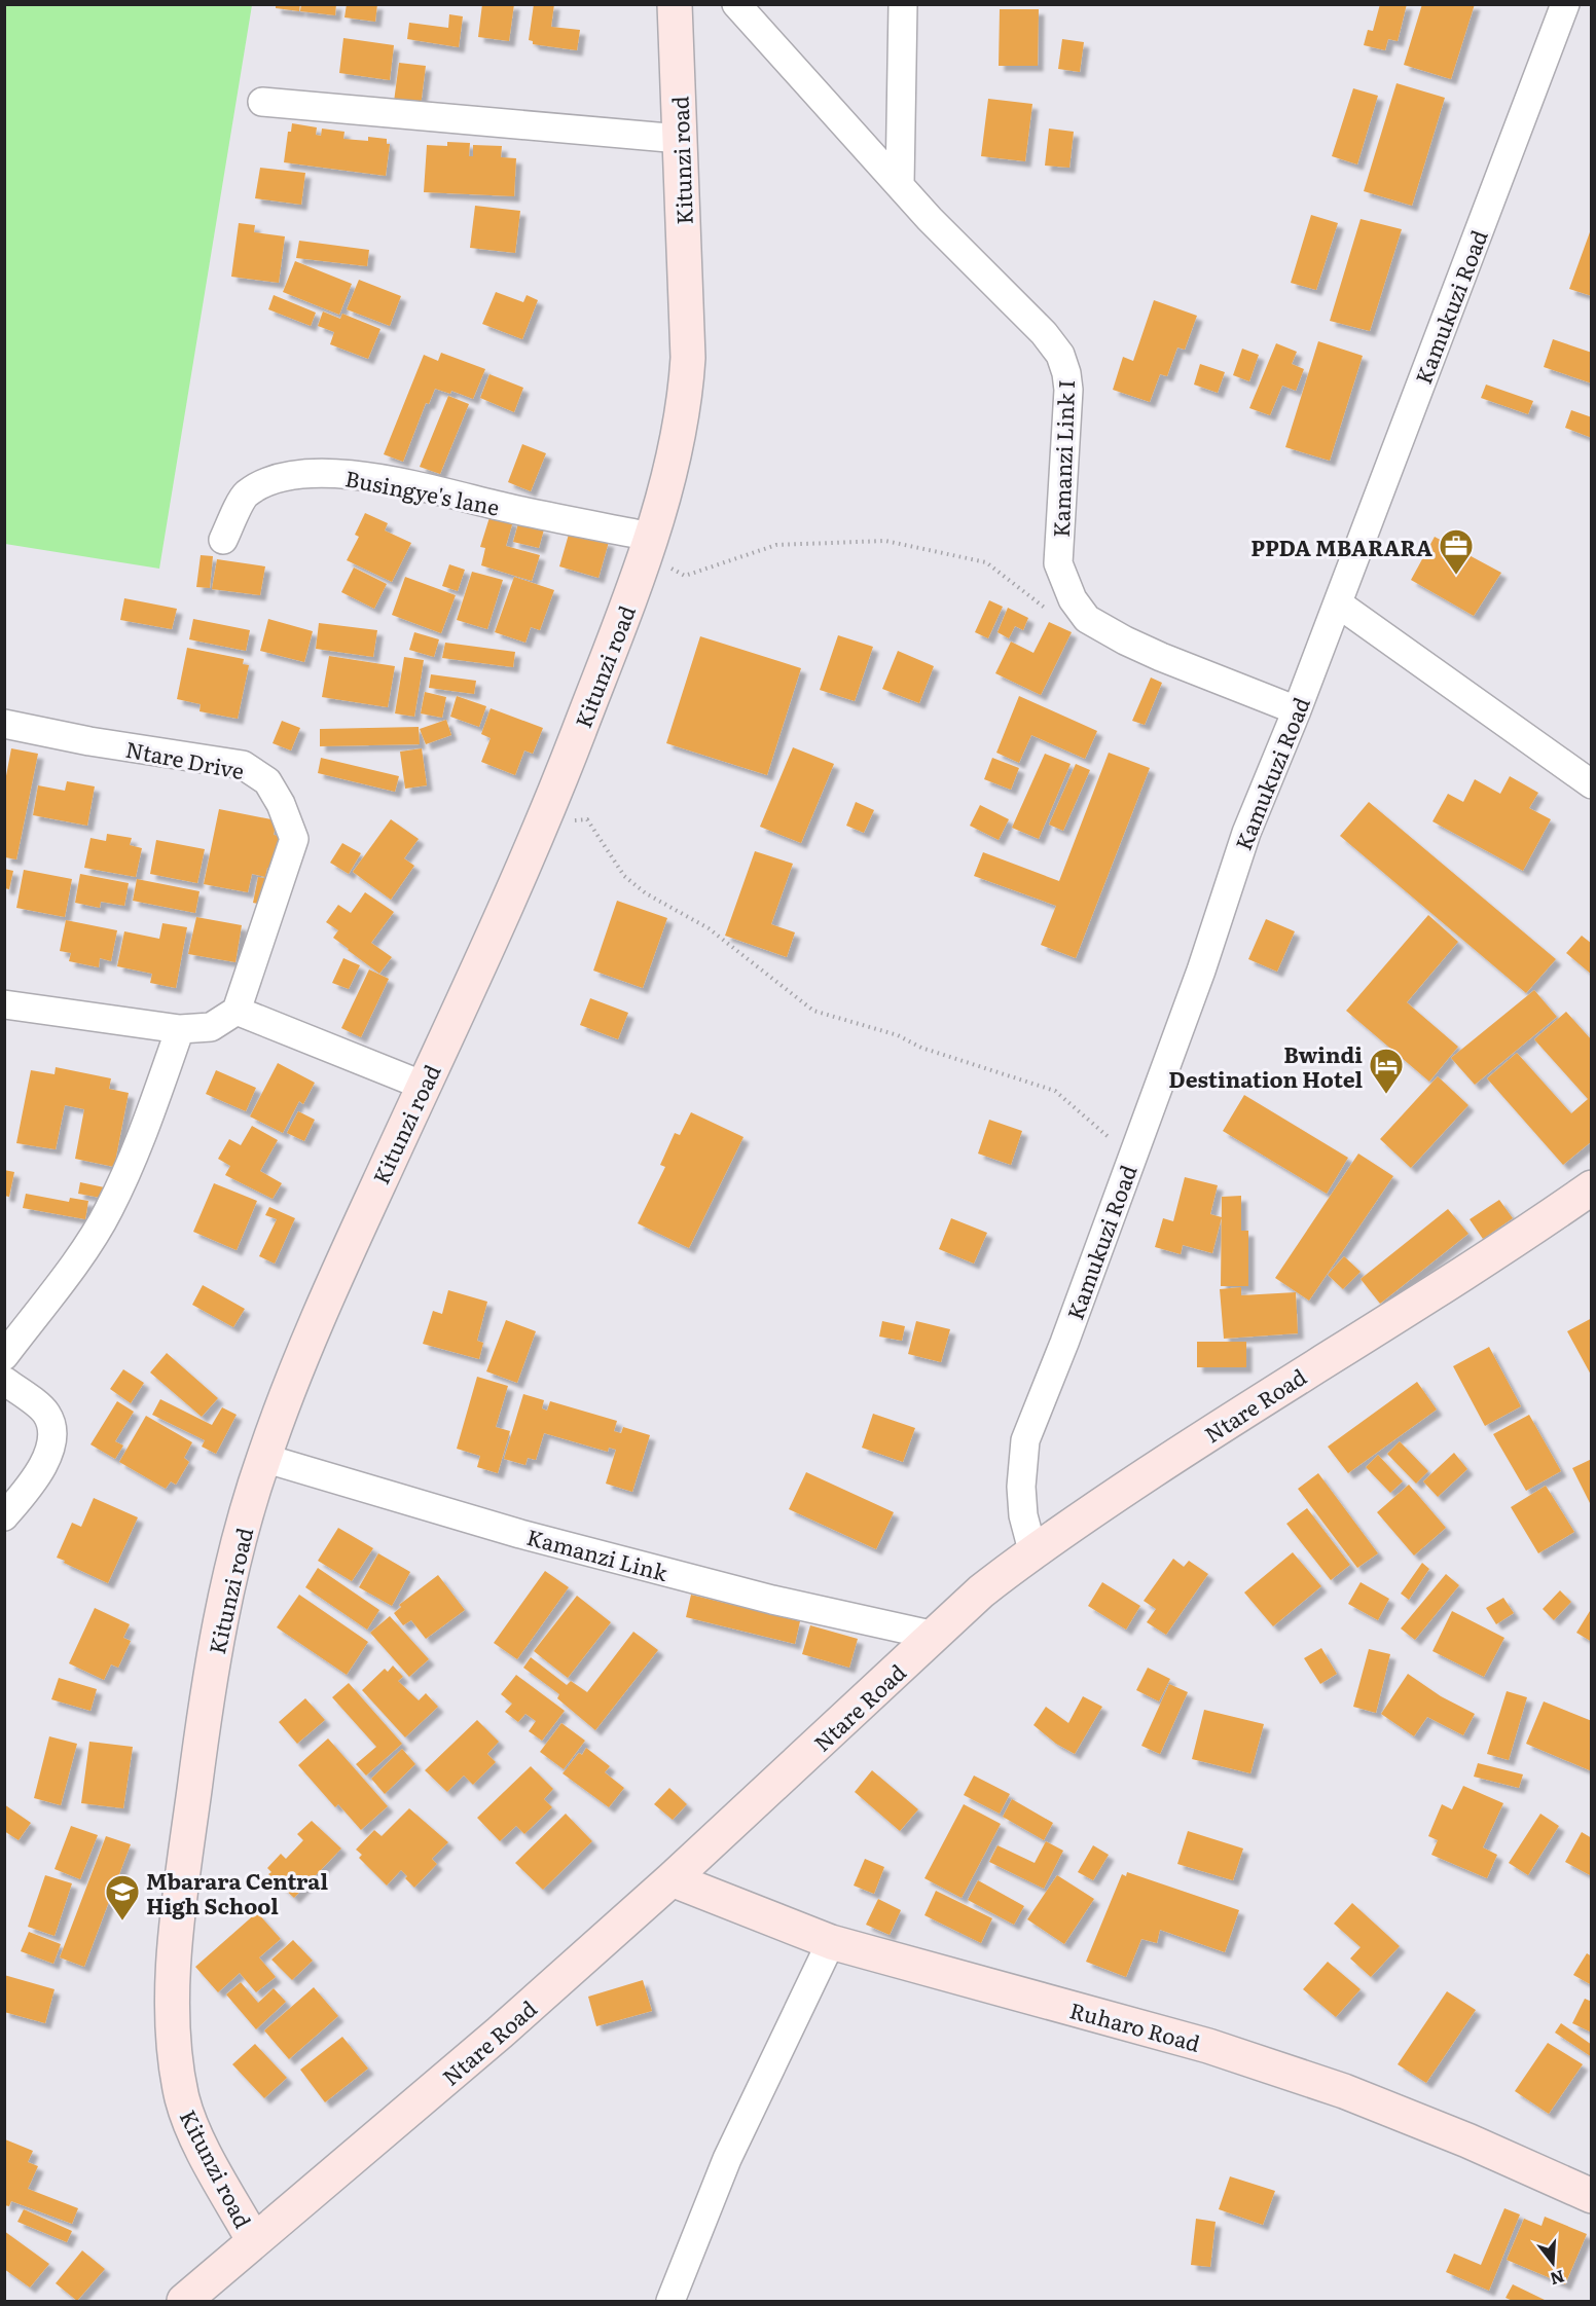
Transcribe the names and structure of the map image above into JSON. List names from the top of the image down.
{
  "streets": {
    "street": [
      "Kitunzi road",
      "Kamukuzi Road",
      "Kamanzi Link I",
      "Busingye's lane",
      "Ntare Drive",
      "Ntare Road",
      "Kamanzi Link",
      "Ruharo Road"
    ]
  },
  "crossings": [
    ["Kitunzi road", "Busingye's lane"],
    ["Kitunzi road", "Ntare Road"],
    ["Kitunzi road", "Kamanzi Link"],
    ["Kamukuzi Road", "Kamanzi Link I"],
    ["Kamukuzi Road", "Ntare Road"],
    ["Ntare Road", "Kamanzi Link"],
    ["Ntare Road", "Ruharo Road"]
  ],
  "places": {
    "office": ["PPDA MBARARA"],
    "hotel": ["Bwindi Destination Hotel"],
    "school or university": ["Mbarara Central High School"]
  },
  "north": "bottom"
}
